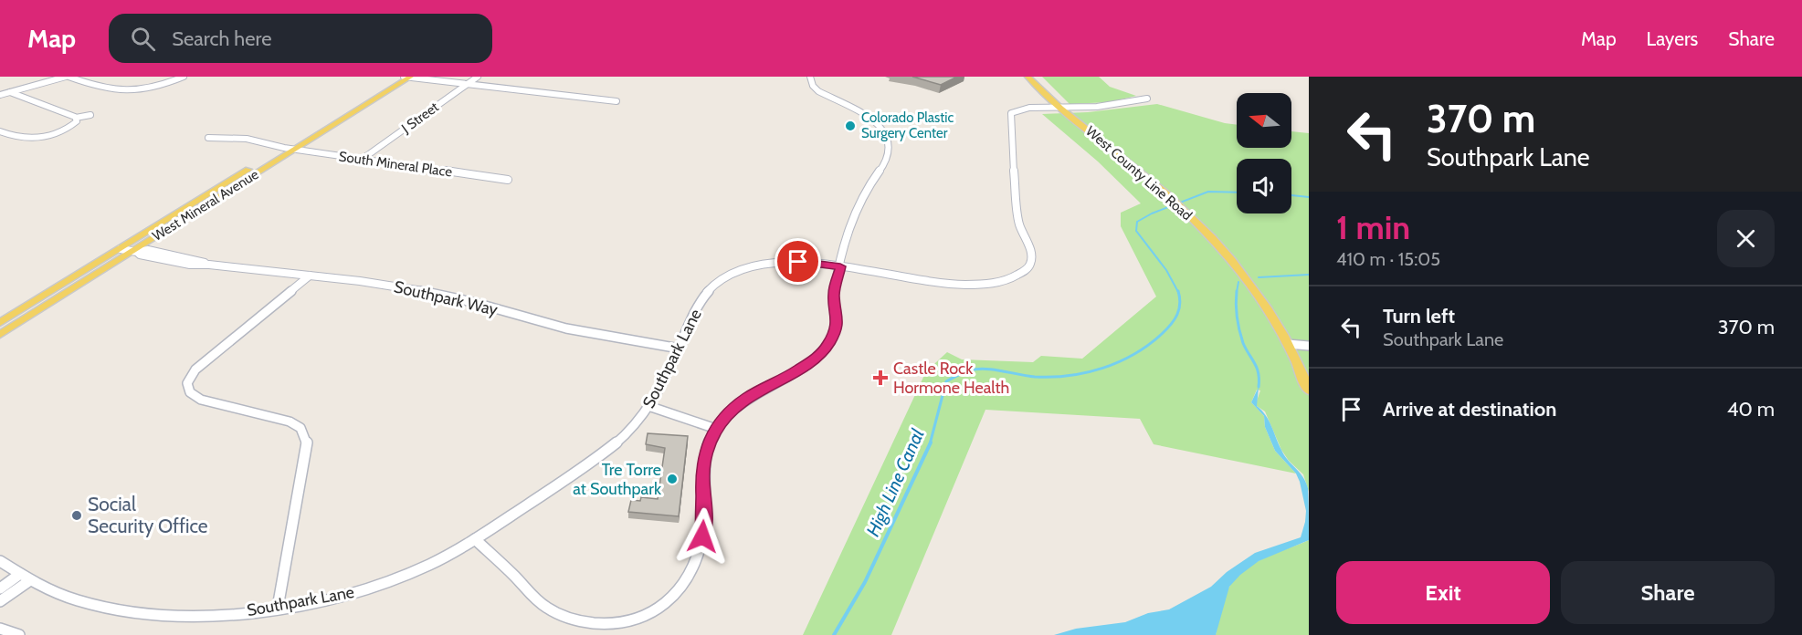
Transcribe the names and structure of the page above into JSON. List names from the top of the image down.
{
  "streets": {
    "main road": ["West County Line Road", "West Mineral Avenue"],
    "street": [
      "J Street",
      "South Mineral Place",
      "Southpark Way",
      "Southpark Lane"
    ]
  },
  "crossings": [
    ["J Street", "South Mineral Place"],
    ["South Mineral Place", "West Mineral Avenue"],
    ["West County Line Road", "Southpark Lane"],
    ["West Mineral Avenue", "Southpark Way"],
    ["Southpark Way", "Southpark Lane"]
  ],
  "water": ["High Line Canal"],
  "places": {
    "other": ["Colorado Plastic Surgery Center", "Tre Torre at Southpark", "Social Security Office"],
    "health": ["Castle Rock Hormone Health"]
  },
  "north": "left",
  "page": {
    "header": "Map",
    "search": "Search here",
    "nav": ["Map", "Layers", "Share"],
    "turn": ["370 m", "Southpark Lane"],
    "heading": ["1 min", "410 m · 15:05"],
    "list": [
      {
        "name": "Turn left",
        "note": "Southpark Lane",
        "value": "370 m"
      },
      {
        "name": "Arrive at destination",
        "value": "40 m"
      }
    ],
    "buttons": ["Exit", "Share"]
  }
}
